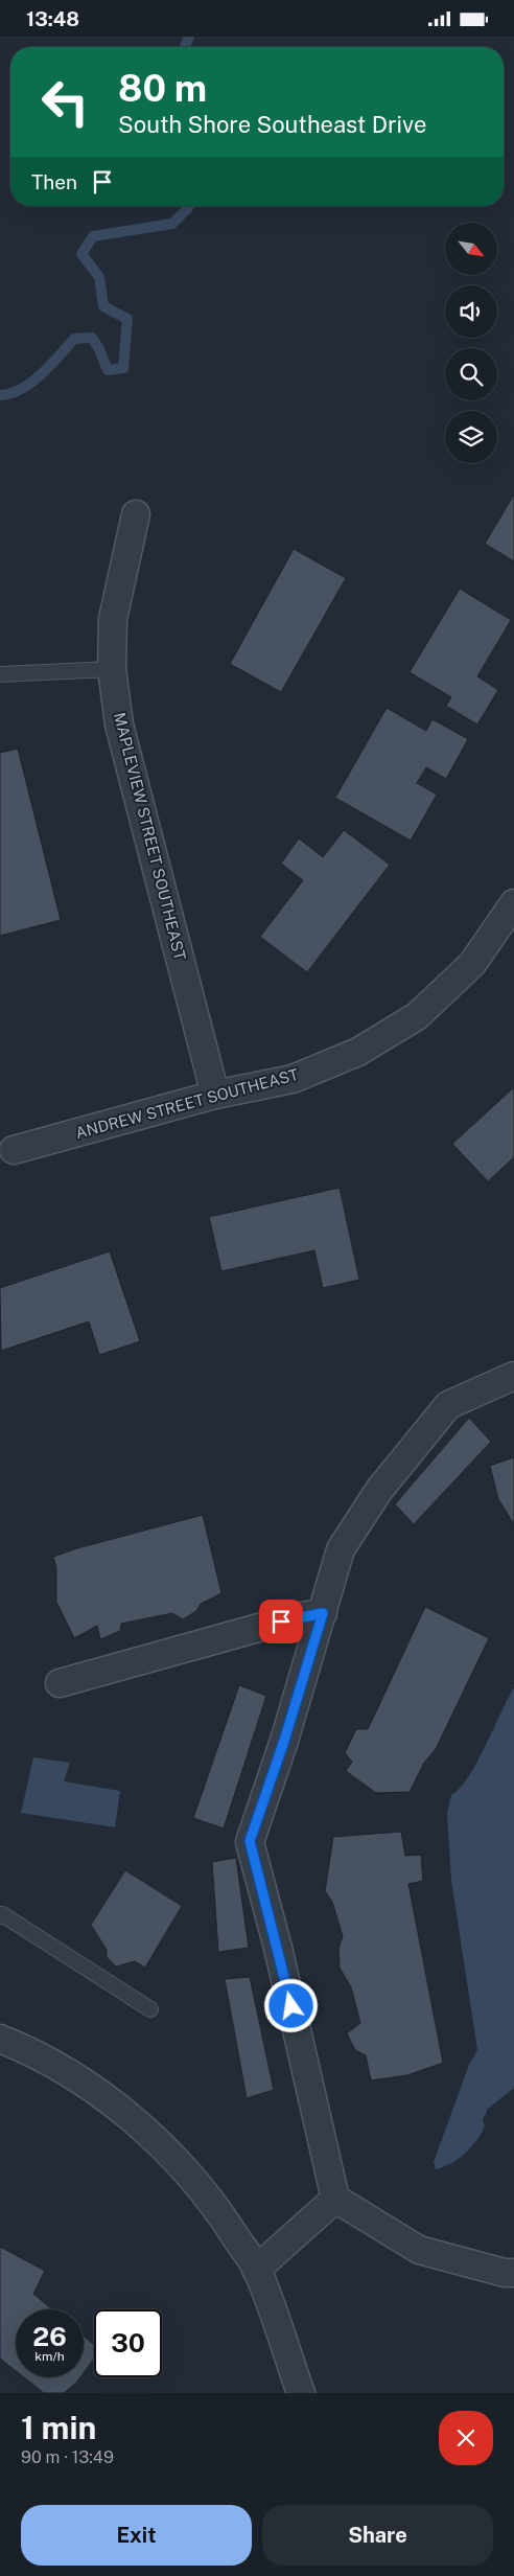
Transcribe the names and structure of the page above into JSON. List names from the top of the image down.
{
  "streets": {
    "street": ["MAPLEVIEW STREET SOUTHEAST", "ANDREW STREET SOUTHEAST"]
  },
  "crossings": [
    ["MAPLEVIEW STREET SOUTHEAST", "ANDREW STREET SOUTHEAST"]
  ],
  "north": "bottom right",
  "page": {
    "status": "13:48",
    "turn": ["80 m", "South Shore Southeast Drive"],
    "then": "Then",
    "speed": "26 km/h",
    "limit": "30",
    "heading": ["1 min", "90 m · 13:49"],
    "buttons": ["Exit", "Share"]
  }
}
